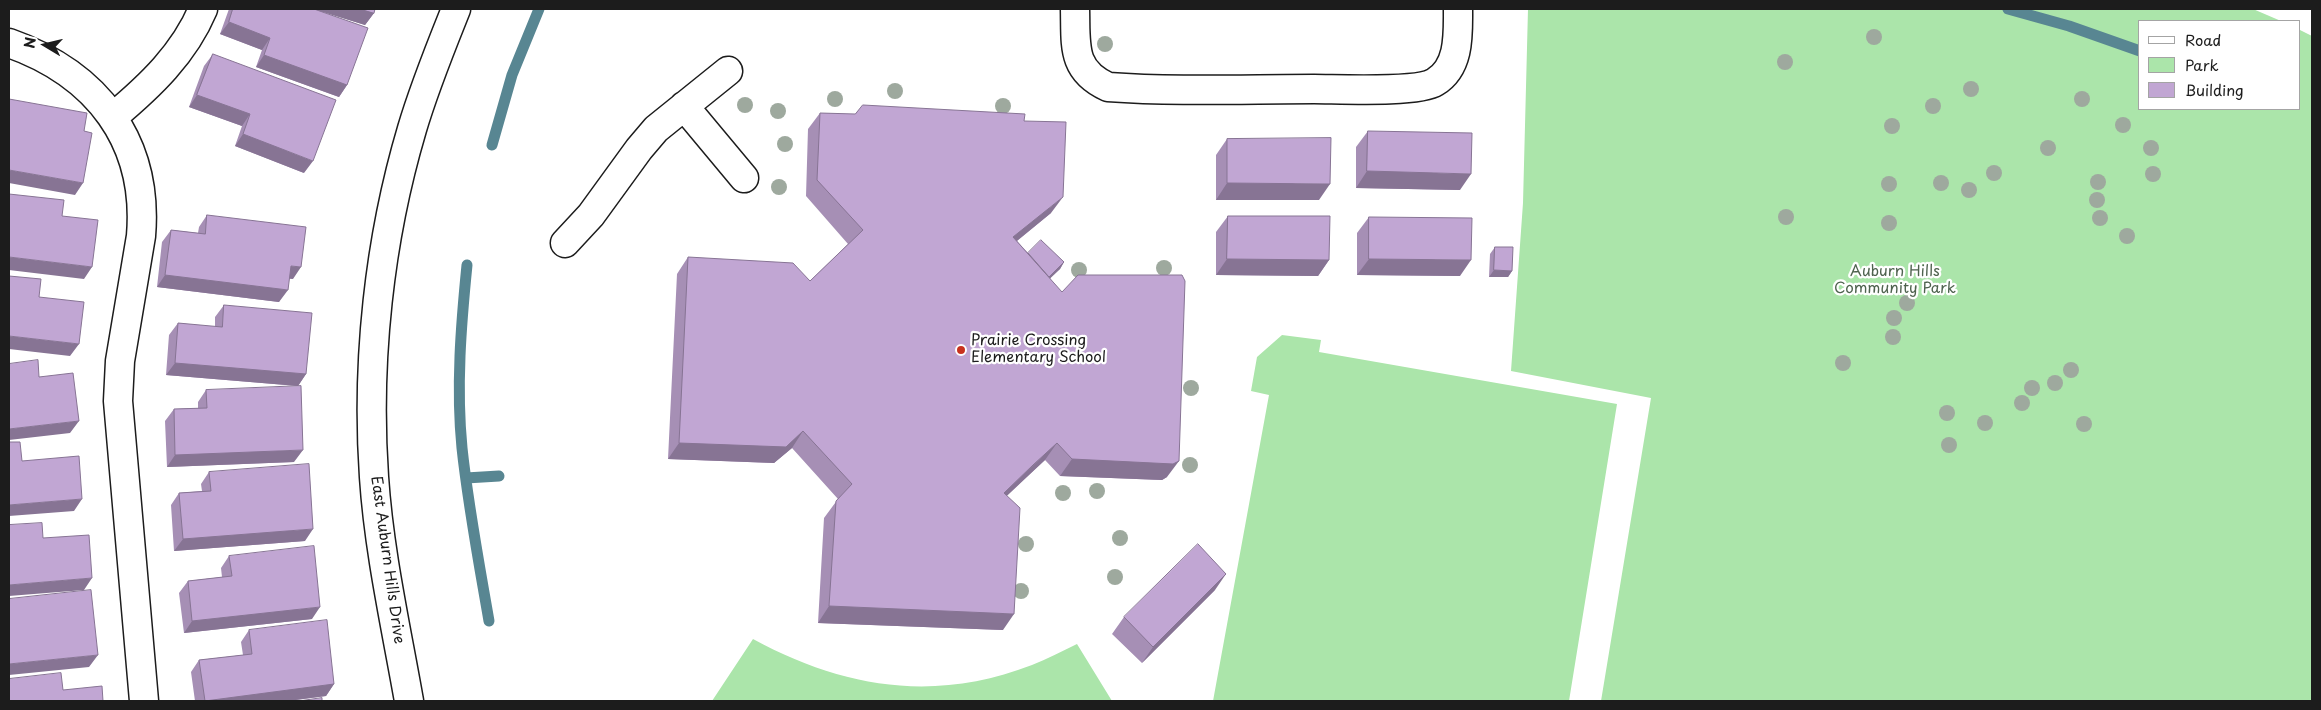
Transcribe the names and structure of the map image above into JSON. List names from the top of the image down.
{
  "streets": {
    "street": ["East Auburn Hills Drive"]
  },
  "parks": ["Auburn Hills Community Park"],
  "places": ["Prairie Crossing Elementary School"],
  "legend": ["Road", "Park", "Building"],
  "north": "left"
}
